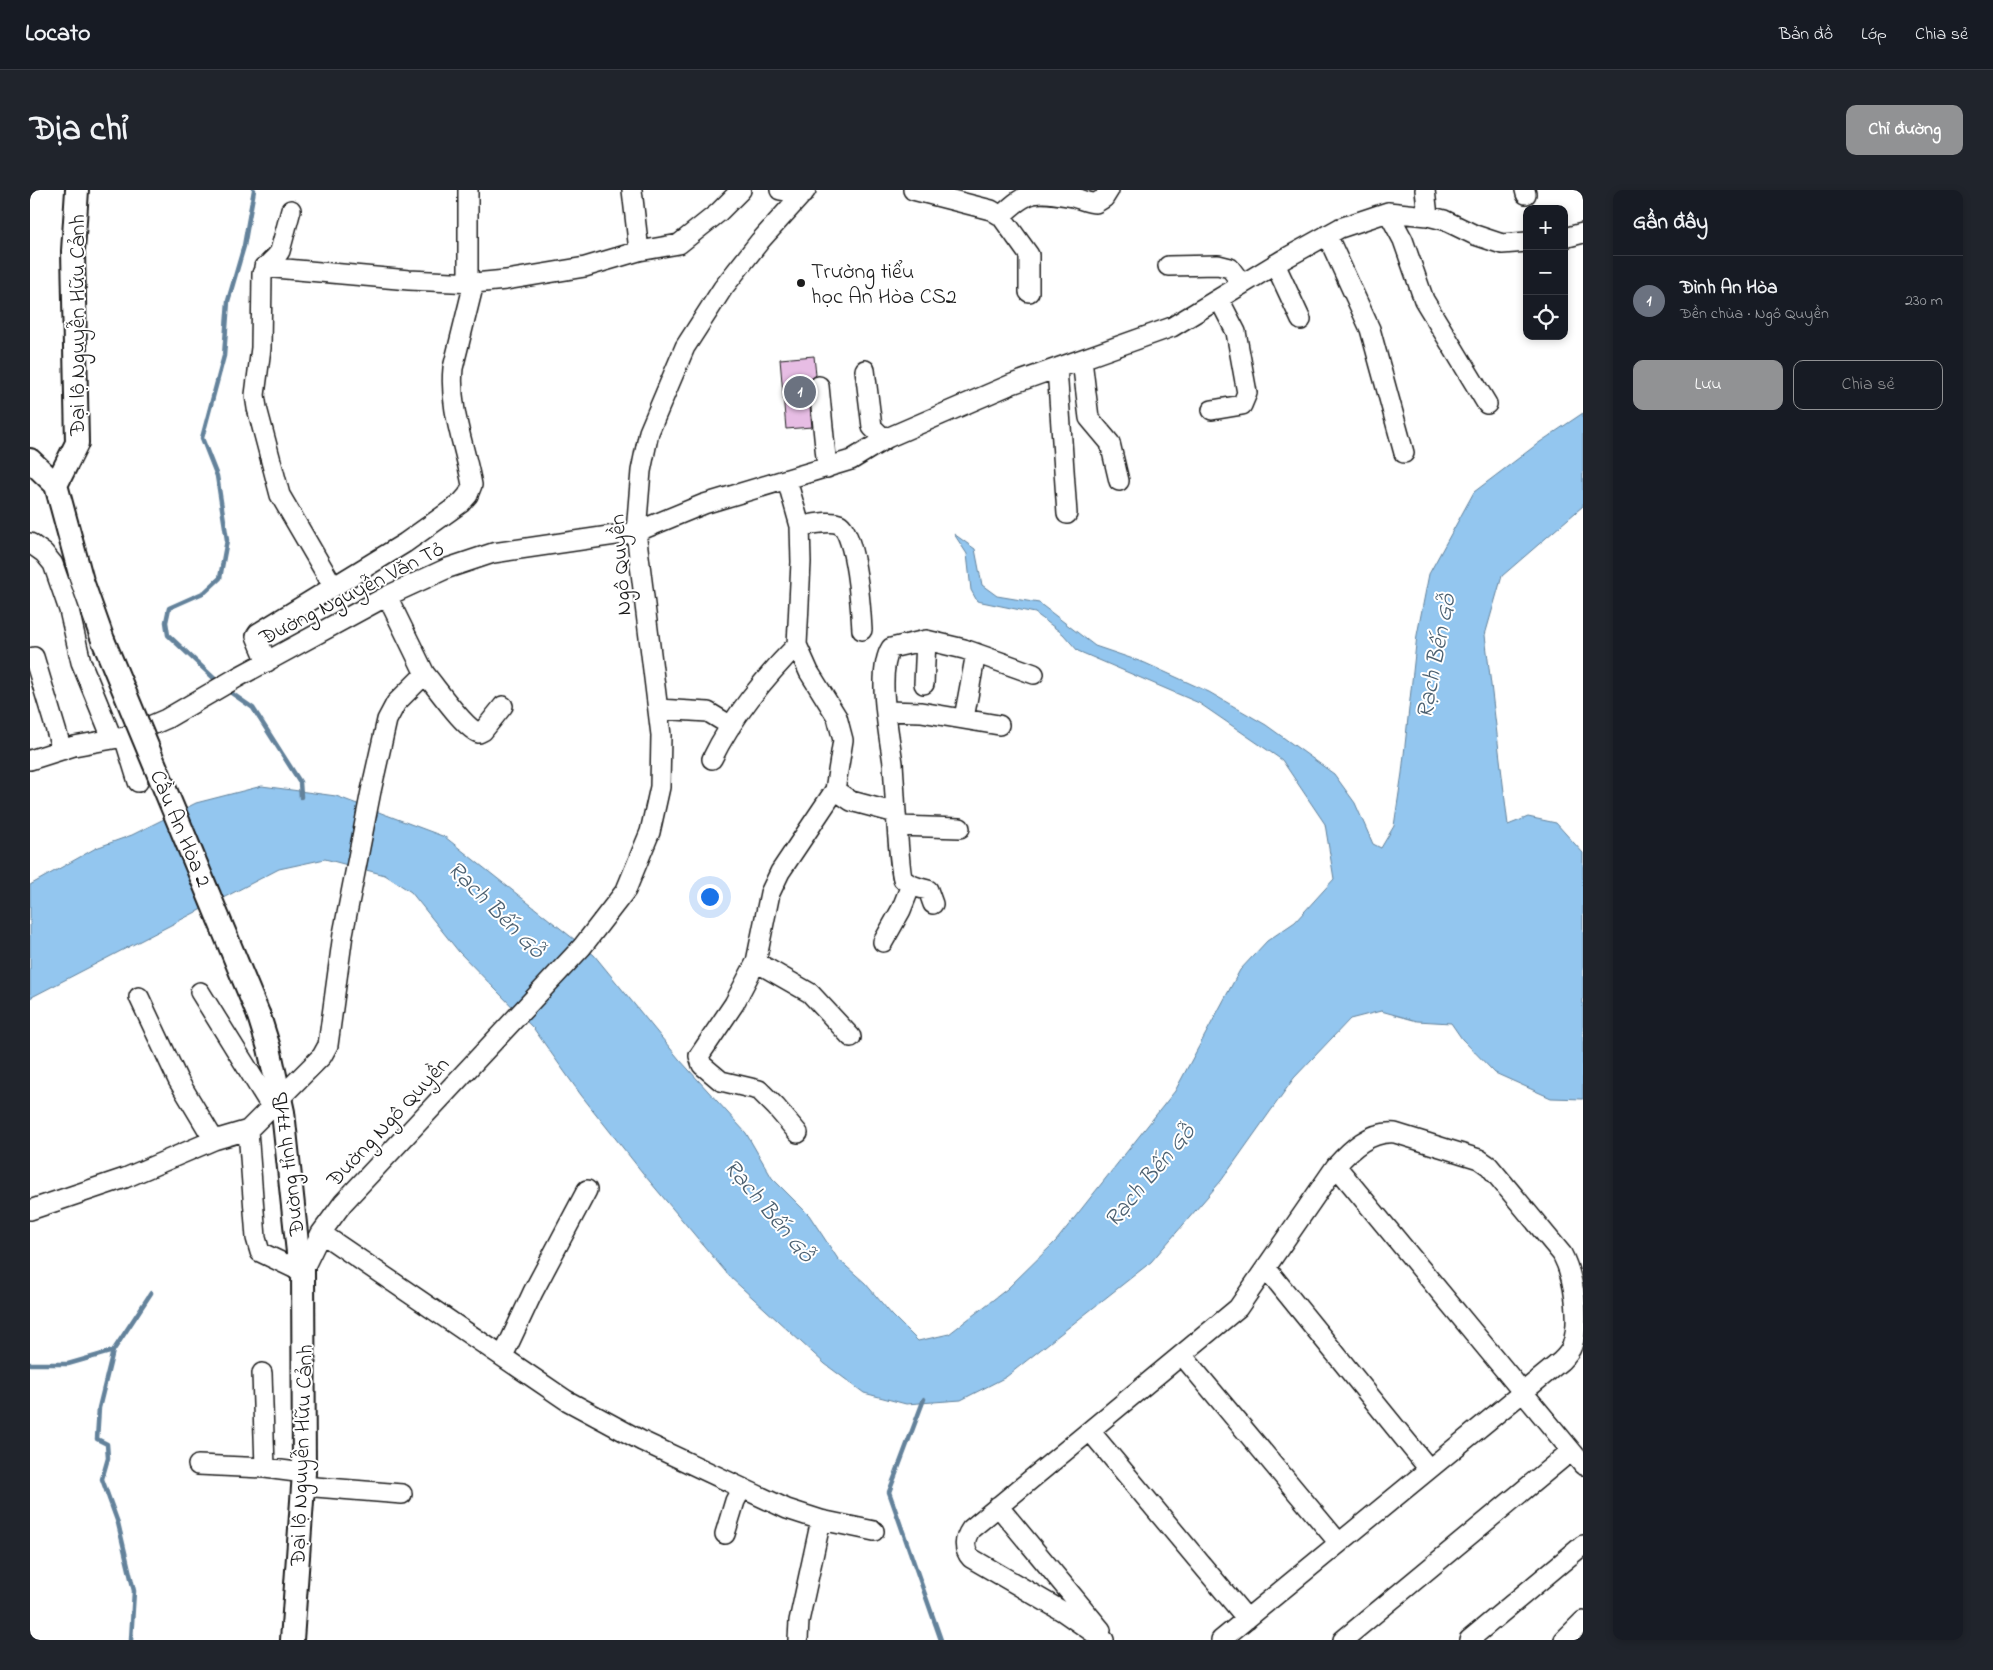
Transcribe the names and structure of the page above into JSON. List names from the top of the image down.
{
  "streets": {
    "main road": ["Đại lộ Nguyễn Hữu Cảnh", "Cầu An Hòa 2", "Đường tỉnh 771B"],
    "street": ["Ngô Quyền", "Đường Nguyễn Văn Tỏ", "Đường Ngô Quyền"]
  },
  "crossings": [
    ["Đại lộ Nguyễn Hữu Cảnh", "Cầu An Hòa 2"],
    ["Đại lộ Nguyễn Hữu Cảnh", "Đường tỉnh 771B"],
    ["Ngô Quyền", "Đường Nguyễn Văn Tỏ"],
    ["Ngô Quyền", "Đường Ngô Quyền"],
    ["Cầu An Hòa 2", "Đường tỉnh 771B"],
    ["Đường Ngô Quyền", "Đường tỉnh 771B"]
  ],
  "water": ["Rạch Bến Gỗ"],
  "places": ["Trường tiểu học An Hòa CS2"],
  "page": {
    "header": "Locato",
    "nav": ["Bản đồ", "Lớp", "Chia sẻ"],
    "title": "Địa chỉ",
    "buttons": [
      "Chỉ đường",
      ["Lưu", "Chia sẻ"]
    ],
    "heading": "Gần đây",
    "map_buttons": ["+", "−"],
    "list": [
      {
        "mark": "1",
        "name": "Đình An Hòa",
        "note": "Đền chùa · Ngô Quyền",
        "value": "230 m"
      }
    ],
    "pins": "1"
  }
}
